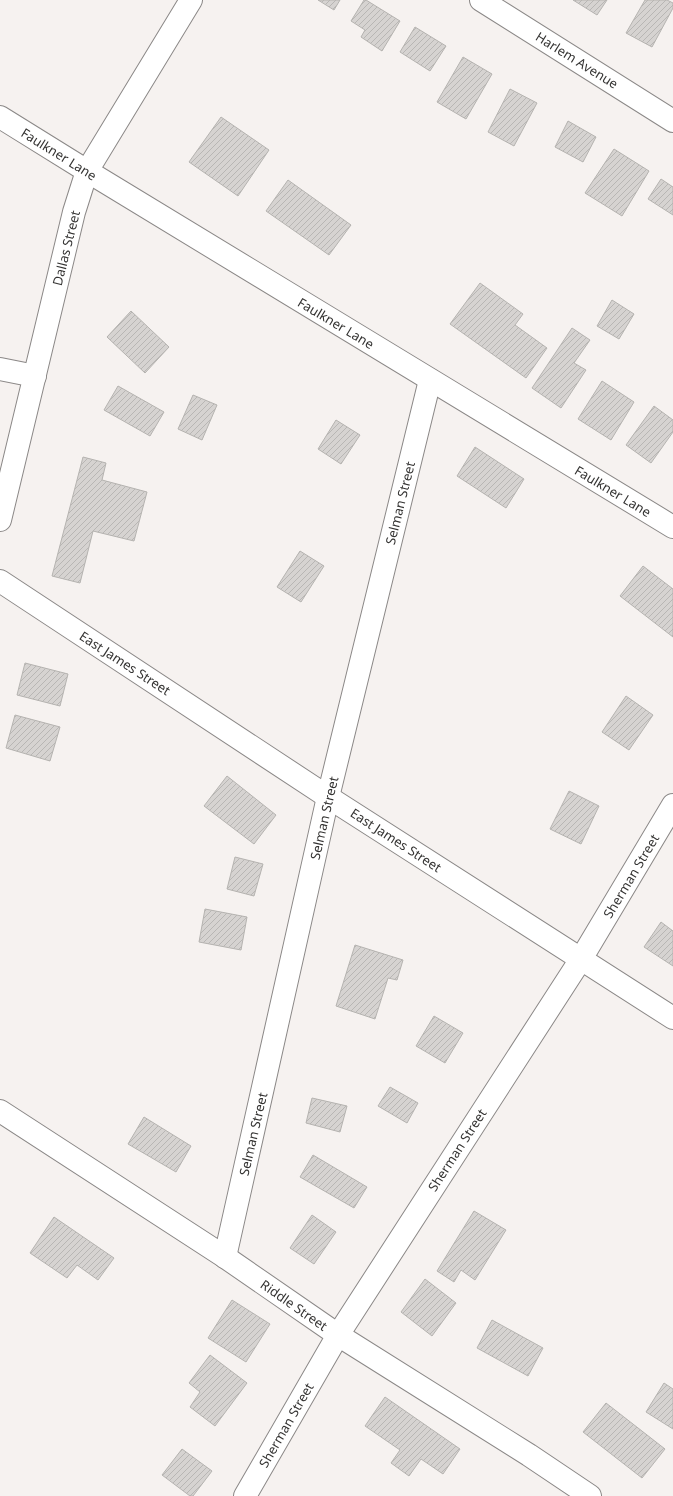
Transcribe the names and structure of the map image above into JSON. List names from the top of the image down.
{
  "streets": {
    "street": [
      "Harlem Avenue",
      "Faulkner Lane",
      "Dallas Street",
      "Selman Street",
      "East James Street",
      "Sherman Street",
      "Riddle Street"
    ]
  },
  "crossings": [
    ["Faulkner Lane", "Dallas Street"],
    ["Faulkner Lane", "Selman Street"],
    ["Selman Street", "East James Street"],
    ["Selman Street", "Riddle Street"],
    ["East James Street", "Sherman Street"],
    ["Sherman Street", "Riddle Street"]
  ]
}
